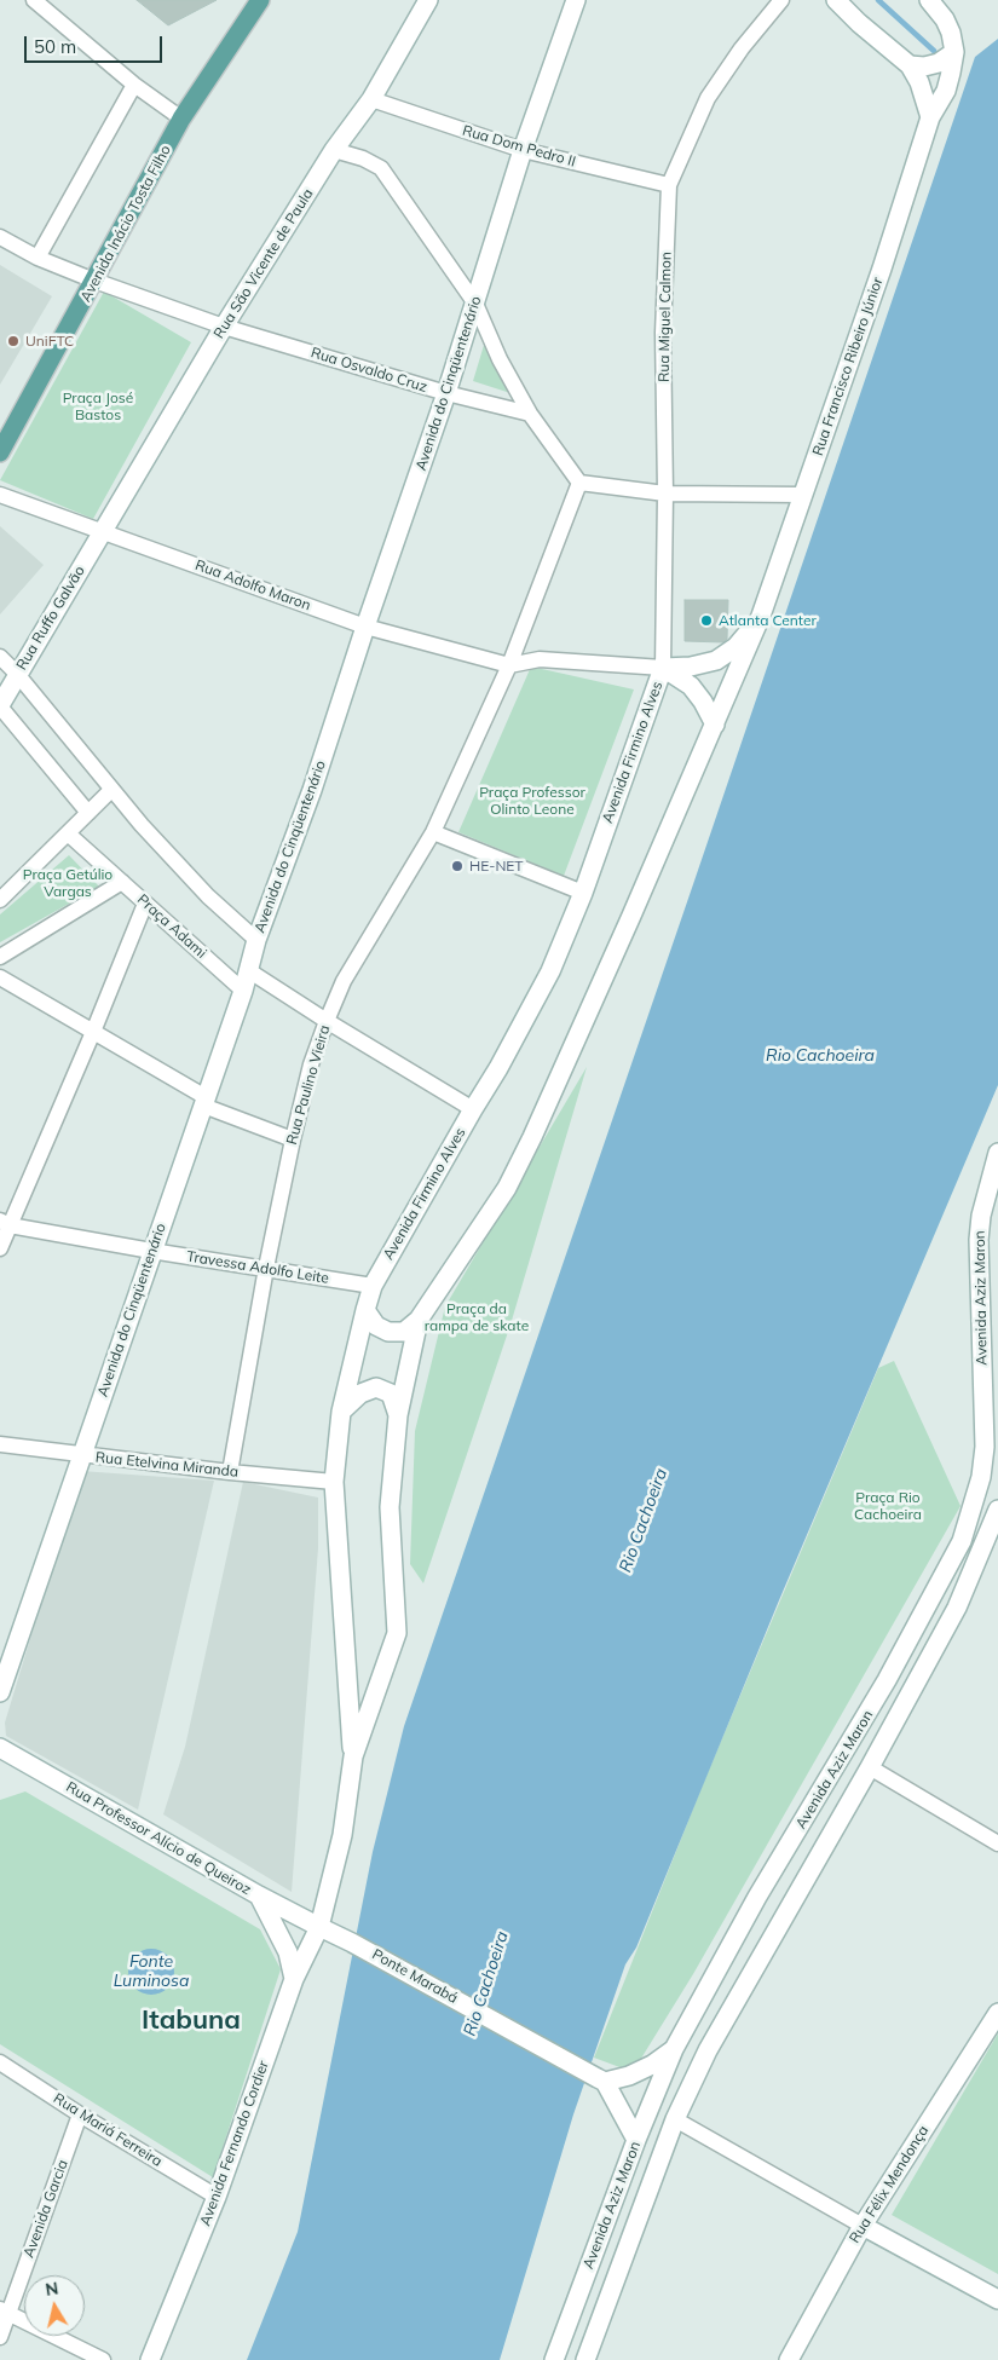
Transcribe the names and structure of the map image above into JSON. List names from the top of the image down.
{
  "streets": {
    "main road": [
      "Avenida Inácio Tosta Filho",
      "Rua São Vicente de Paula",
      "Rua Francisco Ribeiro Júnior",
      "Avenida do Cinqüentenário",
      "Rua Ruffo Galvão",
      "Avenida Firmino Alves",
      "Avenida Aziz Maron",
      "Rua Professor Alício de Queiroz",
      "Ponte Marabá",
      "Avenida Fernando Cordier",
      "Rua Félix Mendonça"
    ],
    "street": [
      "Rua Dom Pedro II",
      "Rua Miguel Calmon",
      "Rua Osvaldo Cruz",
      "Rua Adolfo Maron",
      "Praça Adami",
      "Rua Paulino Vieira",
      "Travessa Adolfo Leite",
      "Rua Etelvina Miranda",
      "Rua Mariá Ferreira",
      "Avenida Garcia"
    ]
  },
  "crossings": [
    ["Rua Dom Pedro II", "Rua São Vicente de Paula"],
    ["Rua Dom Pedro II", "Rua Miguel Calmon"],
    ["Rua Dom Pedro II", "Avenida do Cinqüentenário"],
    ["Rua São Vicente de Paula", "Rua Osvaldo Cruz"],
    ["Rua São Vicente de Paula", "Rua Adolfo Maron"],
    ["Rua São Vicente de Paula", "Rua Ruffo Galvão"],
    ["Rua Miguel Calmon", "Rua Francisco Ribeiro Júnior"],
    ["Rua Miguel Calmon", "Avenida Firmino Alves"],
    ["Rua Francisco Ribeiro Júnior", "Avenida Firmino Alves"],
    ["Rua Osvaldo Cruz", "Avenida do Cinqüentenário"],
    ["Avenida do Cinqüentenário", "Rua Adolfo Maron"],
    ["Avenida do Cinqüentenário", "Praça Adami"],
    ["Avenida do Cinqüentenário", "Travessa Adolfo Leite"],
    ["Avenida do Cinqüentenário", "Rua Etelvina Miranda"],
    ["Rua Adolfo Maron", "Rua Ruffo Galvão"],
    ["Rua Adolfo Maron", "Rua Paulino Vieira"],
    ["Avenida Firmino Alves", "Travessa Adolfo Leite"],
    ["Avenida Firmino Alves", "Rua Etelvina Miranda"],
    ["Avenida Firmino Alves", "Rua Professor Alício de Queiroz"],
    ["Avenida Firmino Alves", "Ponte Marabá"],
    ["Avenida Firmino Alves", "Avenida Fernando Cordier"],
    ["Rua Paulino Vieira", "Travessa Adolfo Leite"],
    ["Rua Paulino Vieira", "Rua Etelvina Miranda"],
    ["Rua Professor Alício de Queiroz", "Ponte Marabá"],
    ["Rua Professor Alício de Queiroz", "Avenida Fernando Cordier"],
    ["Ponte Marabá", "Avenida Fernando Cordier"],
    ["Rua Mariá Ferreira", "Avenida Fernando Cordier"],
    ["Rua Mariá Ferreira", "Avenida Garcia"]
  ],
  "districts": ["Itabuna"],
  "water": ["Rio Cachoeira", "Fonte Luminosa"],
  "parks": [
    "Praça José Bastos",
    "Praça Professor Olinto Leone",
    "Praça Getúlio Vargas",
    "Praça da rampa de skate",
    "Praça Rio Cachoeira"
  ],
  "places": ["UniFTC", "Atlanta Center", "HE-NET"],
  "scale_bar": "50 m",
  "north": "top"
}
